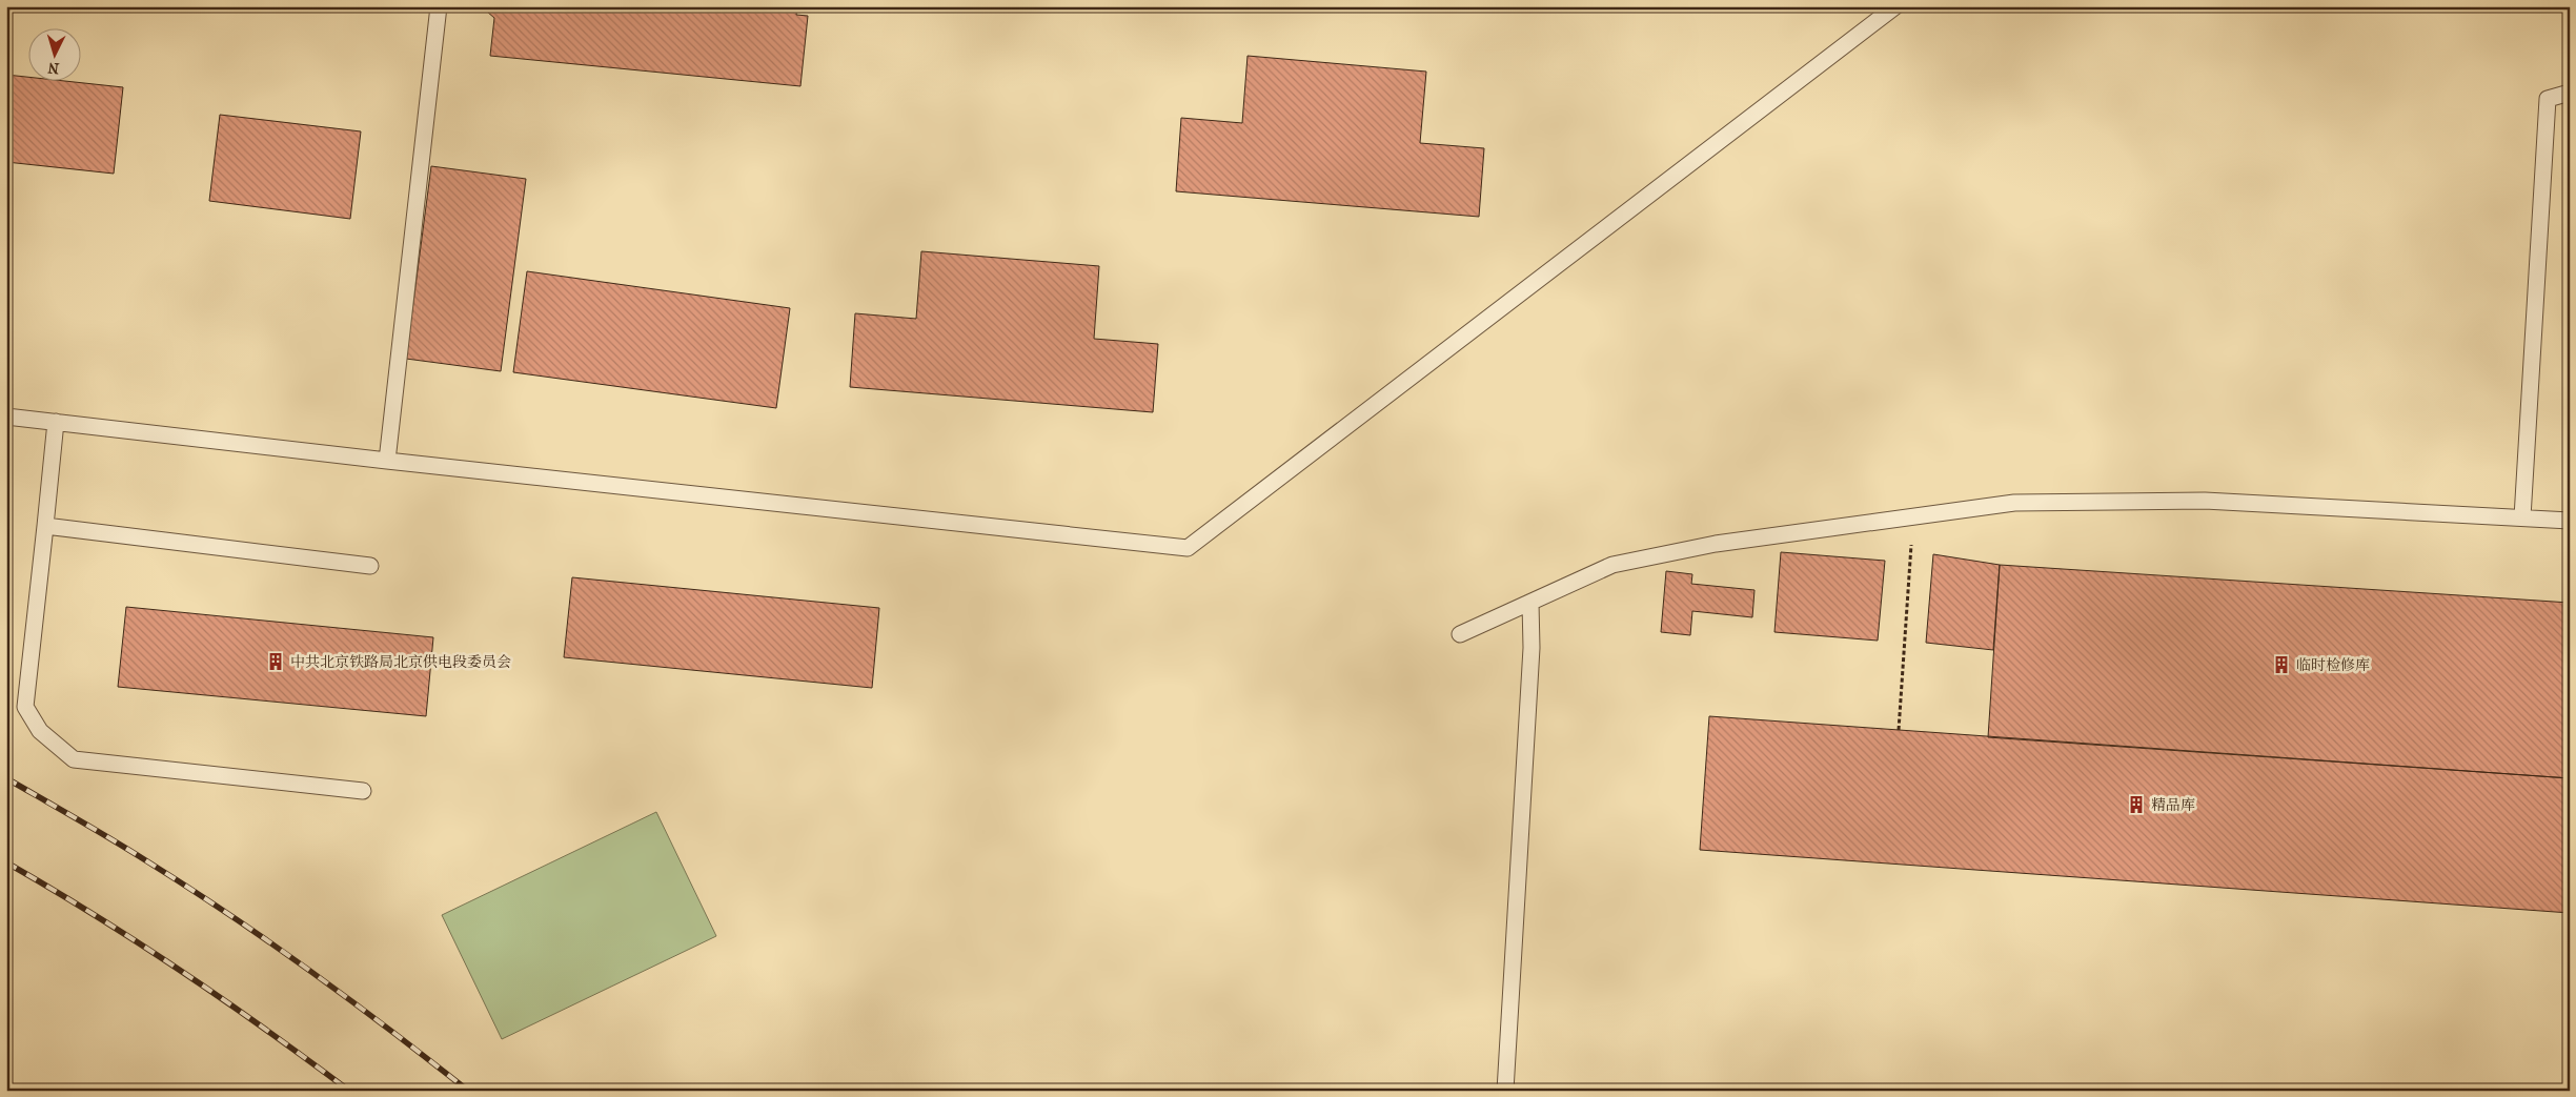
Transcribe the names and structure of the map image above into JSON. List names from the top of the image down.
{
  "places": {
    "building": ["中共北京铁路局北京供电段委员会", "临时检修库", "精品库"]
  },
  "north": "bottom"
}
